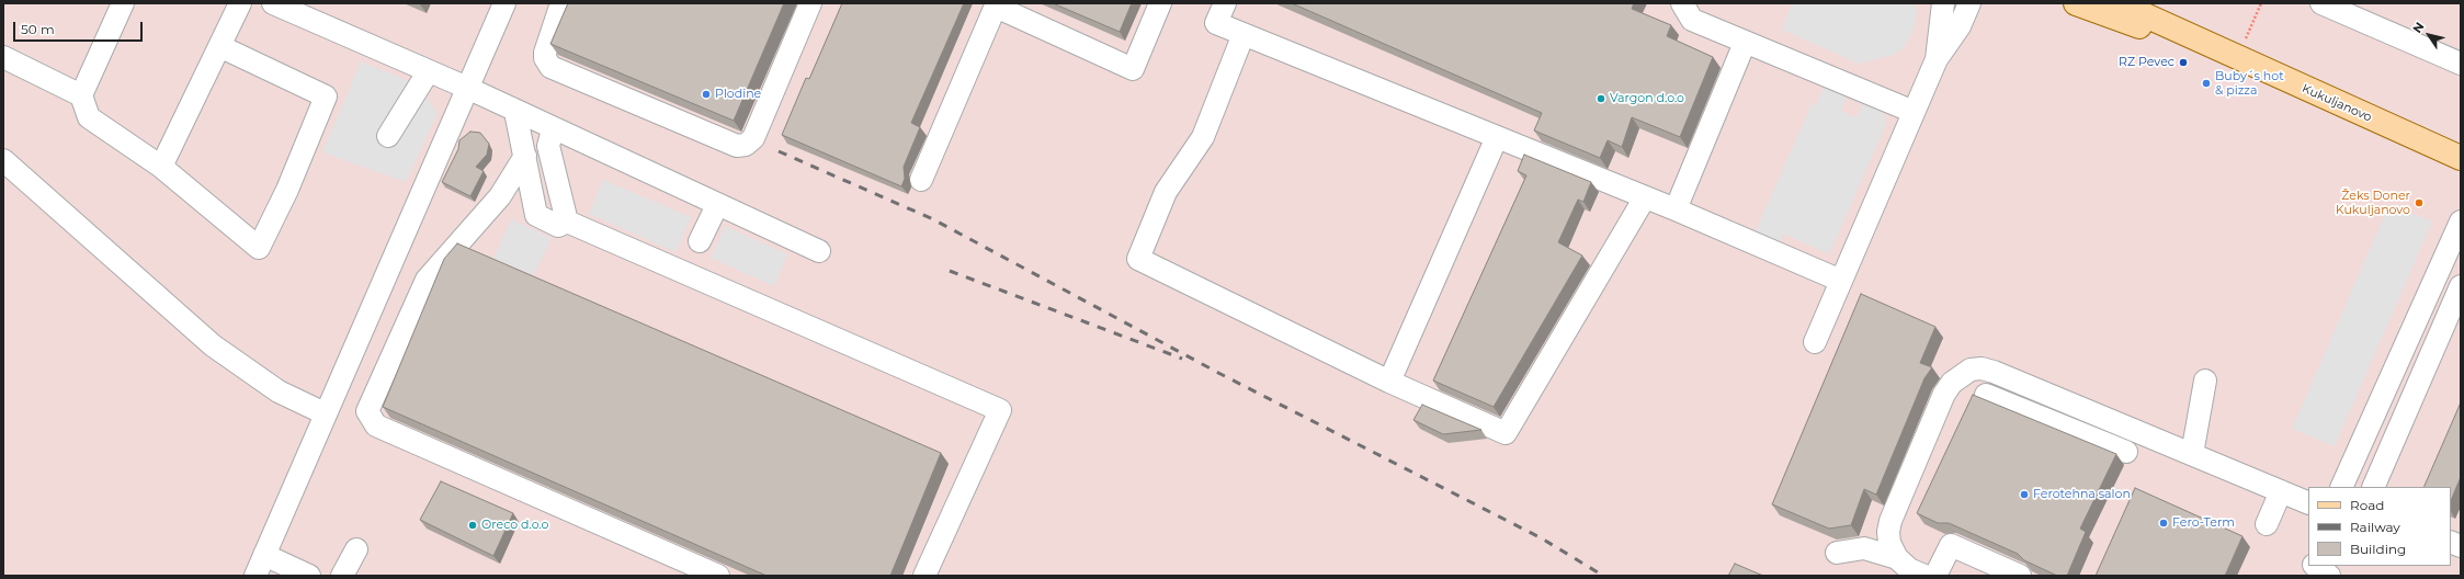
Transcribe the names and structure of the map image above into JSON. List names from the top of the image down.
{
  "streets": {
    "main road": ["Kukuljanovo"]
  },
  "places": [
    "RZ Pevec",
    "Buby´s hot & pizza",
    "Plodine",
    "Vargon d.o.o",
    "Žeks Doner Kukuljanovo",
    "Ferotehna salon",
    "Fero-Term",
    "Oreco d.o.o"
  ],
  "legend": ["Road", "Railway", "Building"],
  "scale_bar": "50 m",
  "north": "top left"
}
